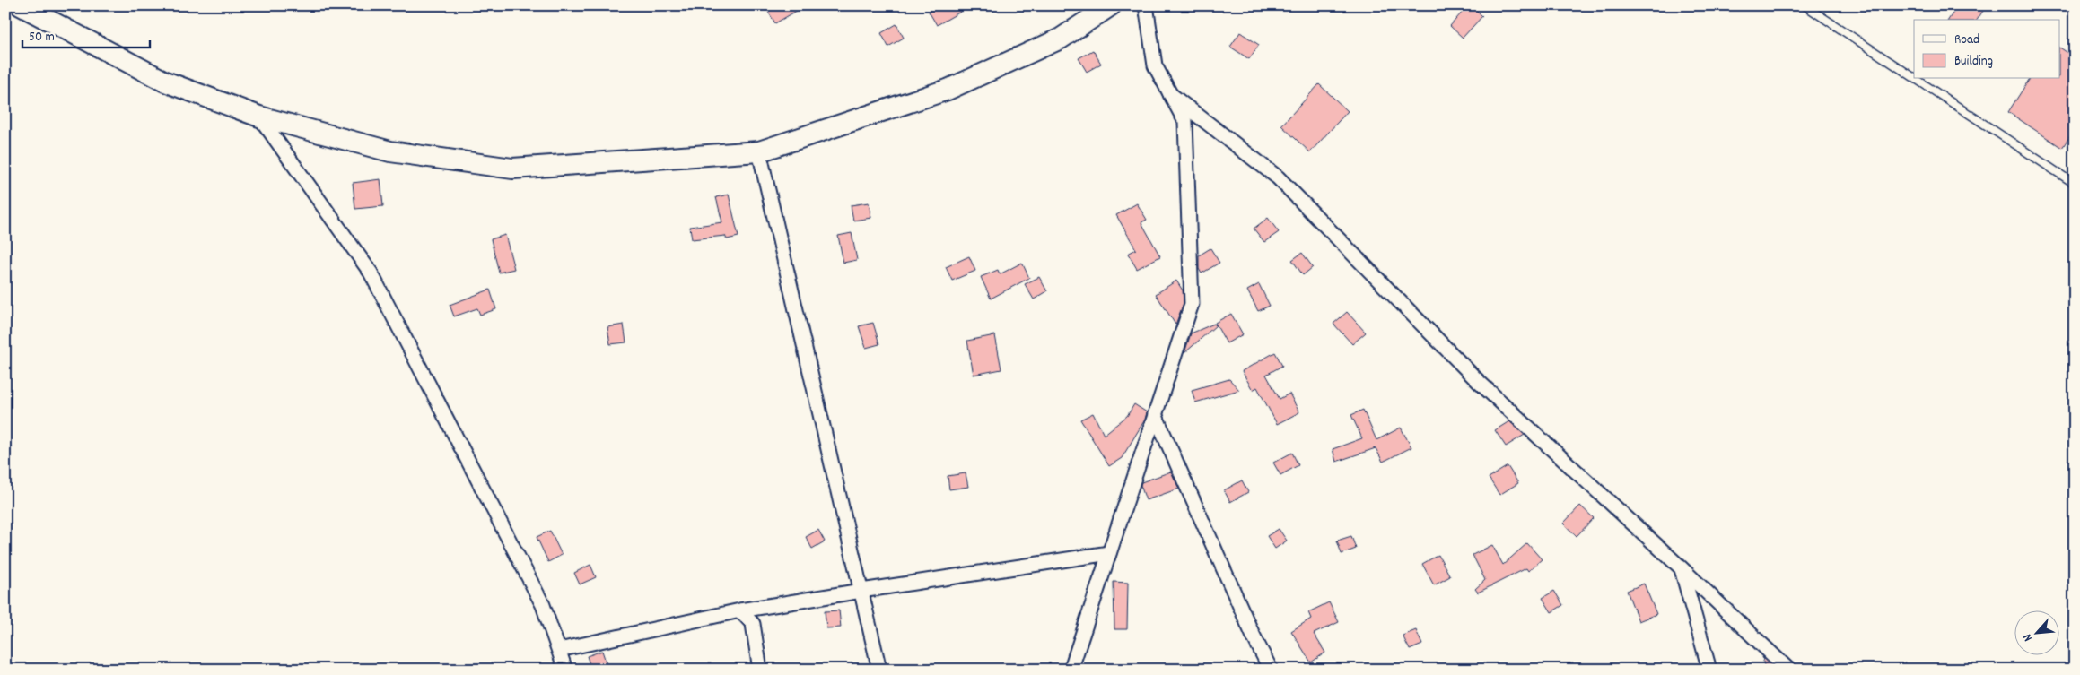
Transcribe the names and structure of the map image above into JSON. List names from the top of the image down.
{
  "legend": ["Road", "Building"],
  "scale_bar": "50 m",
  "north": "bottom left"
}
